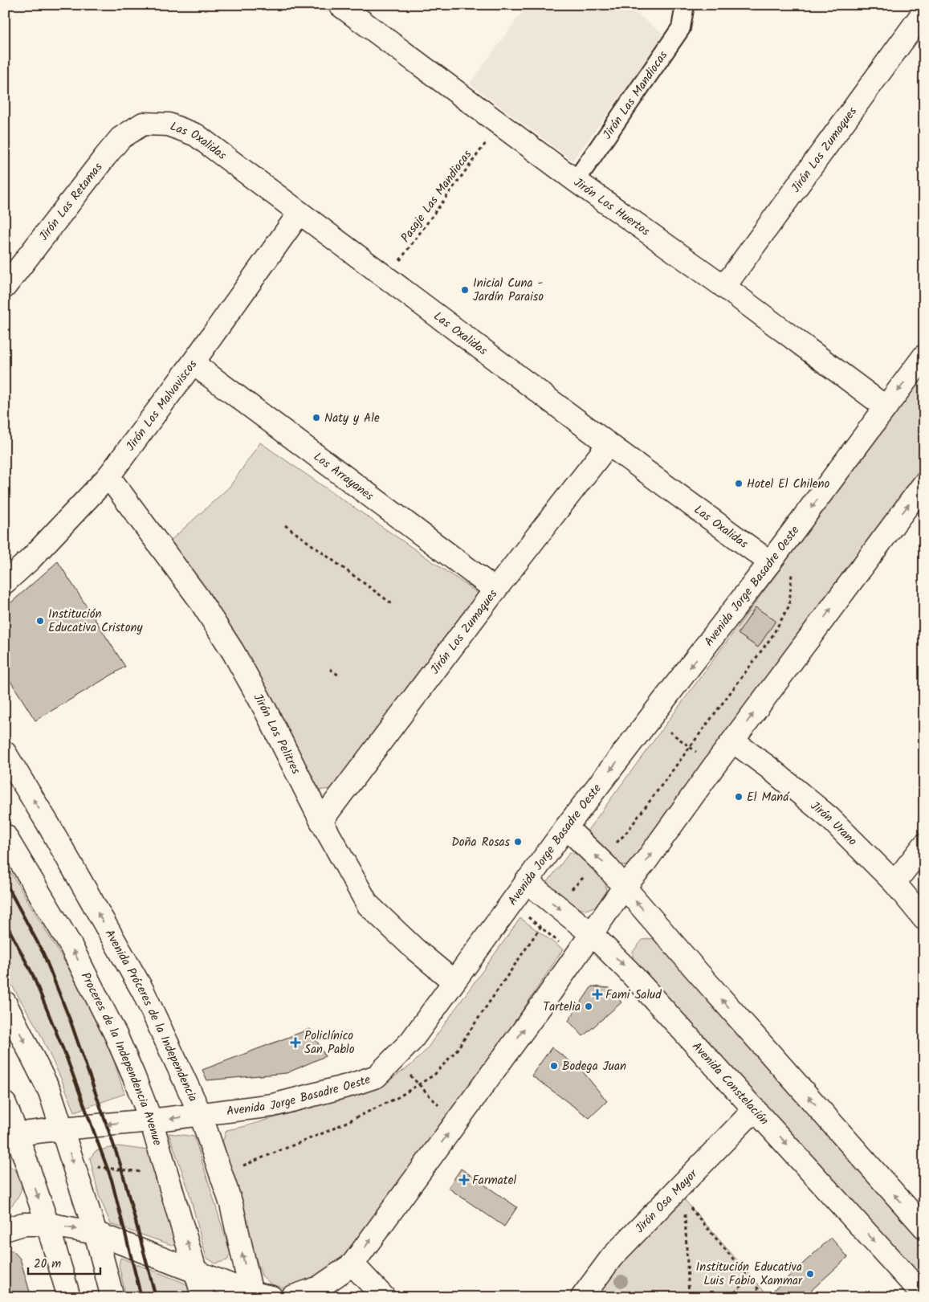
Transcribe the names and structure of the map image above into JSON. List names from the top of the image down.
{
  "streets": {
    "street": [
      "Jirón Las Mandiocas",
      "Las Oxalidas",
      "Jirón Los Zumaques",
      "Jirón Las Retamas",
      "Jirón Los Huertos",
      "Jirón Los Malvaviscos",
      "Los Arrayanes",
      "Avenida Jorge Basadre Oeste",
      "Jirón Los Pelitres",
      "Jirón Urano",
      "Avenida Próceres de la Independencia",
      "Proceres de la Independencia Avenue",
      "Avenida Constelación",
      "Jirón Osa Mayor"
    ],
    "path": ["Pasaje Las Mandiocas"]
  },
  "crossings": [
    ["Jirón Las Mandiocas", "Jirón Los Huertos"],
    ["Las Oxalidas", "Jirón Los Zumaques"],
    ["Las Oxalidas", "Pasaje Las Mandiocas"],
    ["Las Oxalidas", "Jirón Las Retamas"],
    ["Las Oxalidas", "Jirón Los Malvaviscos"],
    ["Las Oxalidas", "Avenida Jorge Basadre Oeste"],
    ["Jirón Los Zumaques", "Jirón Los Huertos"],
    ["Jirón Los Zumaques", "Los Arrayanes"],
    ["Jirón Los Zumaques", "Jirón Los Pelitres"],
    ["Pasaje Las Mandiocas", "Jirón Los Huertos"],
    ["Jirón Los Huertos", "Avenida Jorge Basadre Oeste"],
    ["Jirón Los Malvaviscos", "Los Arrayanes"],
    ["Jirón Los Malvaviscos", "Jirón Los Pelitres"],
    ["Avenida Jorge Basadre Oeste", "Jirón Los Pelitres"],
    ["Avenida Jorge Basadre Oeste", "Avenida Próceres de la Independencia"],
    ["Avenida Jorge Basadre Oeste", "Proceres de la Independencia Avenue"],
    ["Avenida Jorge Basadre Oeste", "Avenida Constelación"],
    ["Avenida Constelación", "Jirón Osa Mayor"]
  ],
  "places": {
    "other": [
      "Inicial Cuna - Jardín Paraiso",
      "Naty y Ale",
      "Hotel El Chileno",
      "Institución Educativa Cristony",
      "El Maná",
      "Doña Rosas",
      "Tartelia",
      "Bodega Juan",
      "Institución Educativa Luis Fabio Xammar"
    ],
    "health": ["Fami Salud", "Policlínico San Pablo", "Farmatel"]
  },
  "scale_bar": "20 m"
}
